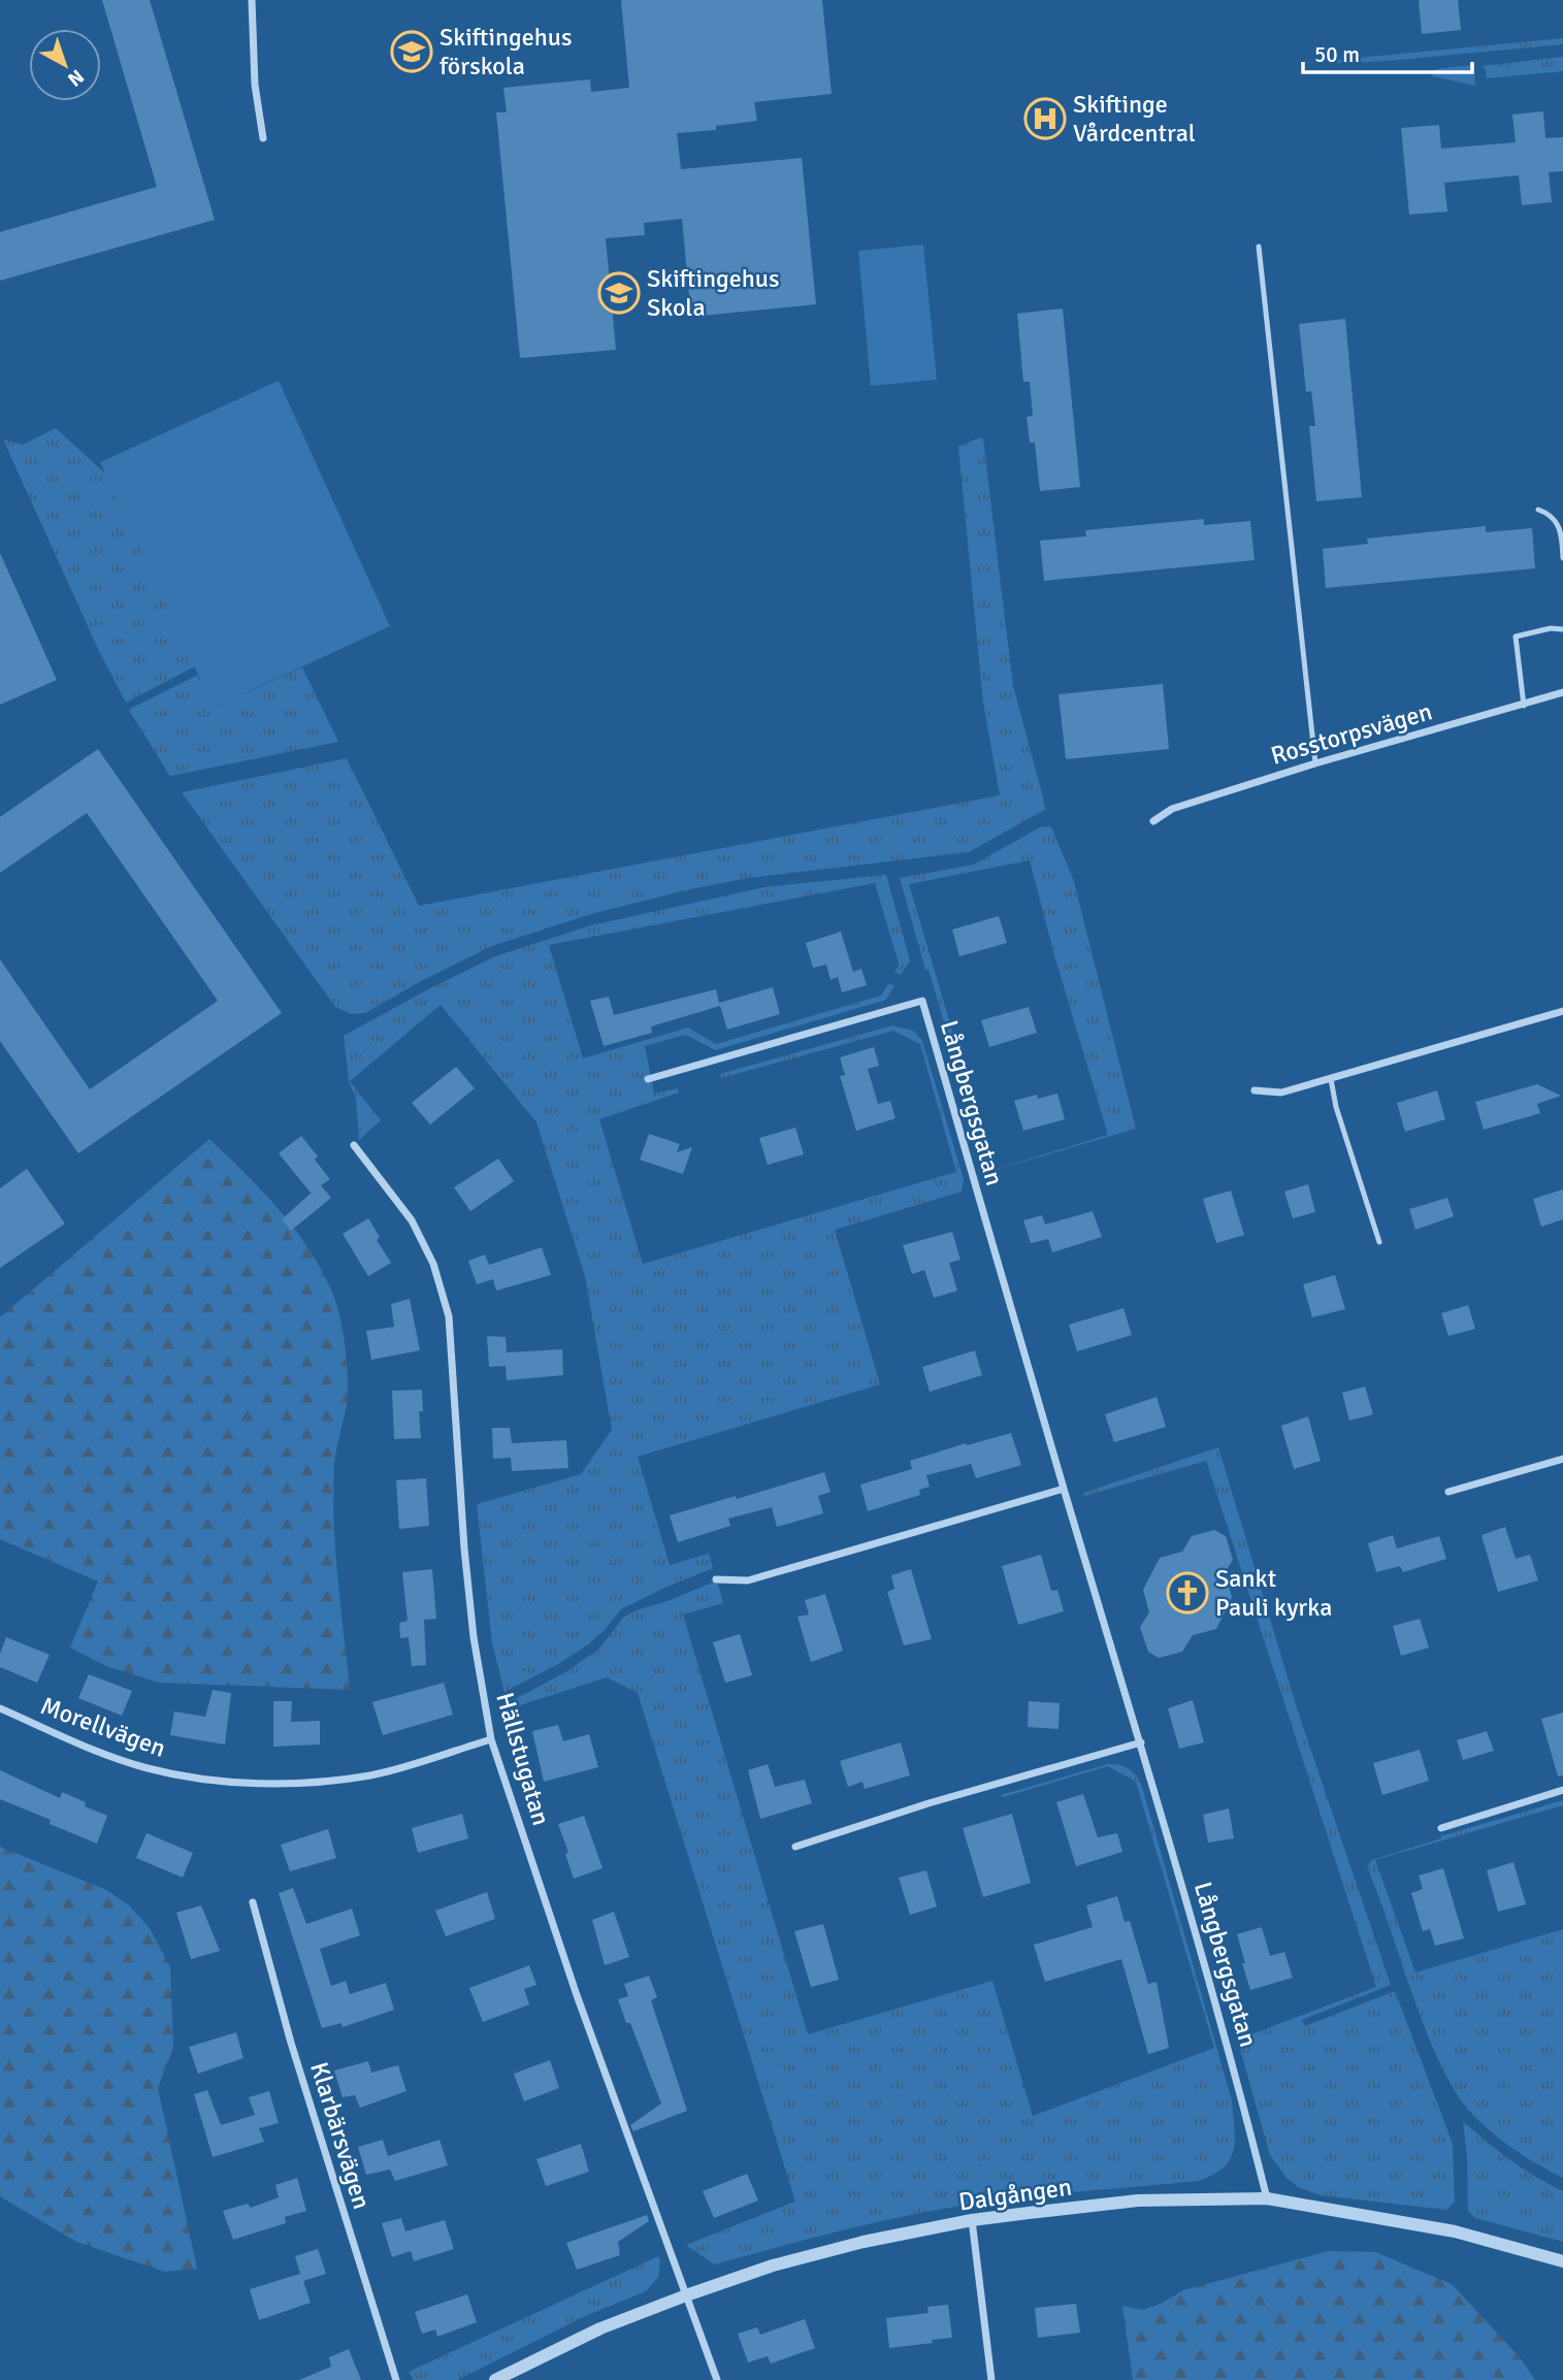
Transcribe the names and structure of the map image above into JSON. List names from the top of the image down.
{
  "streets": {
    "street": [
      "Rosstorpsvägen",
      "Långbergsgatan",
      "Morellvägen",
      "Hällstugatan",
      "Klarbärsvägen",
      "Dalgången"
    ]
  },
  "crossings": [
    ["Långbergsgatan", "Dalgången"],
    ["Morellvägen", "Hällstugatan"],
    ["Hällstugatan", "Dalgången"]
  ],
  "places": {
    "school or university": ["Skiftingehus förskola", "Skiftingehus Skola"],
    "hospital": ["Skiftinge Vårdcentral"],
    "church": ["Sankt Pauli kyrka"]
  },
  "scale_bar": "50 m",
  "north": "bottom right"
}
